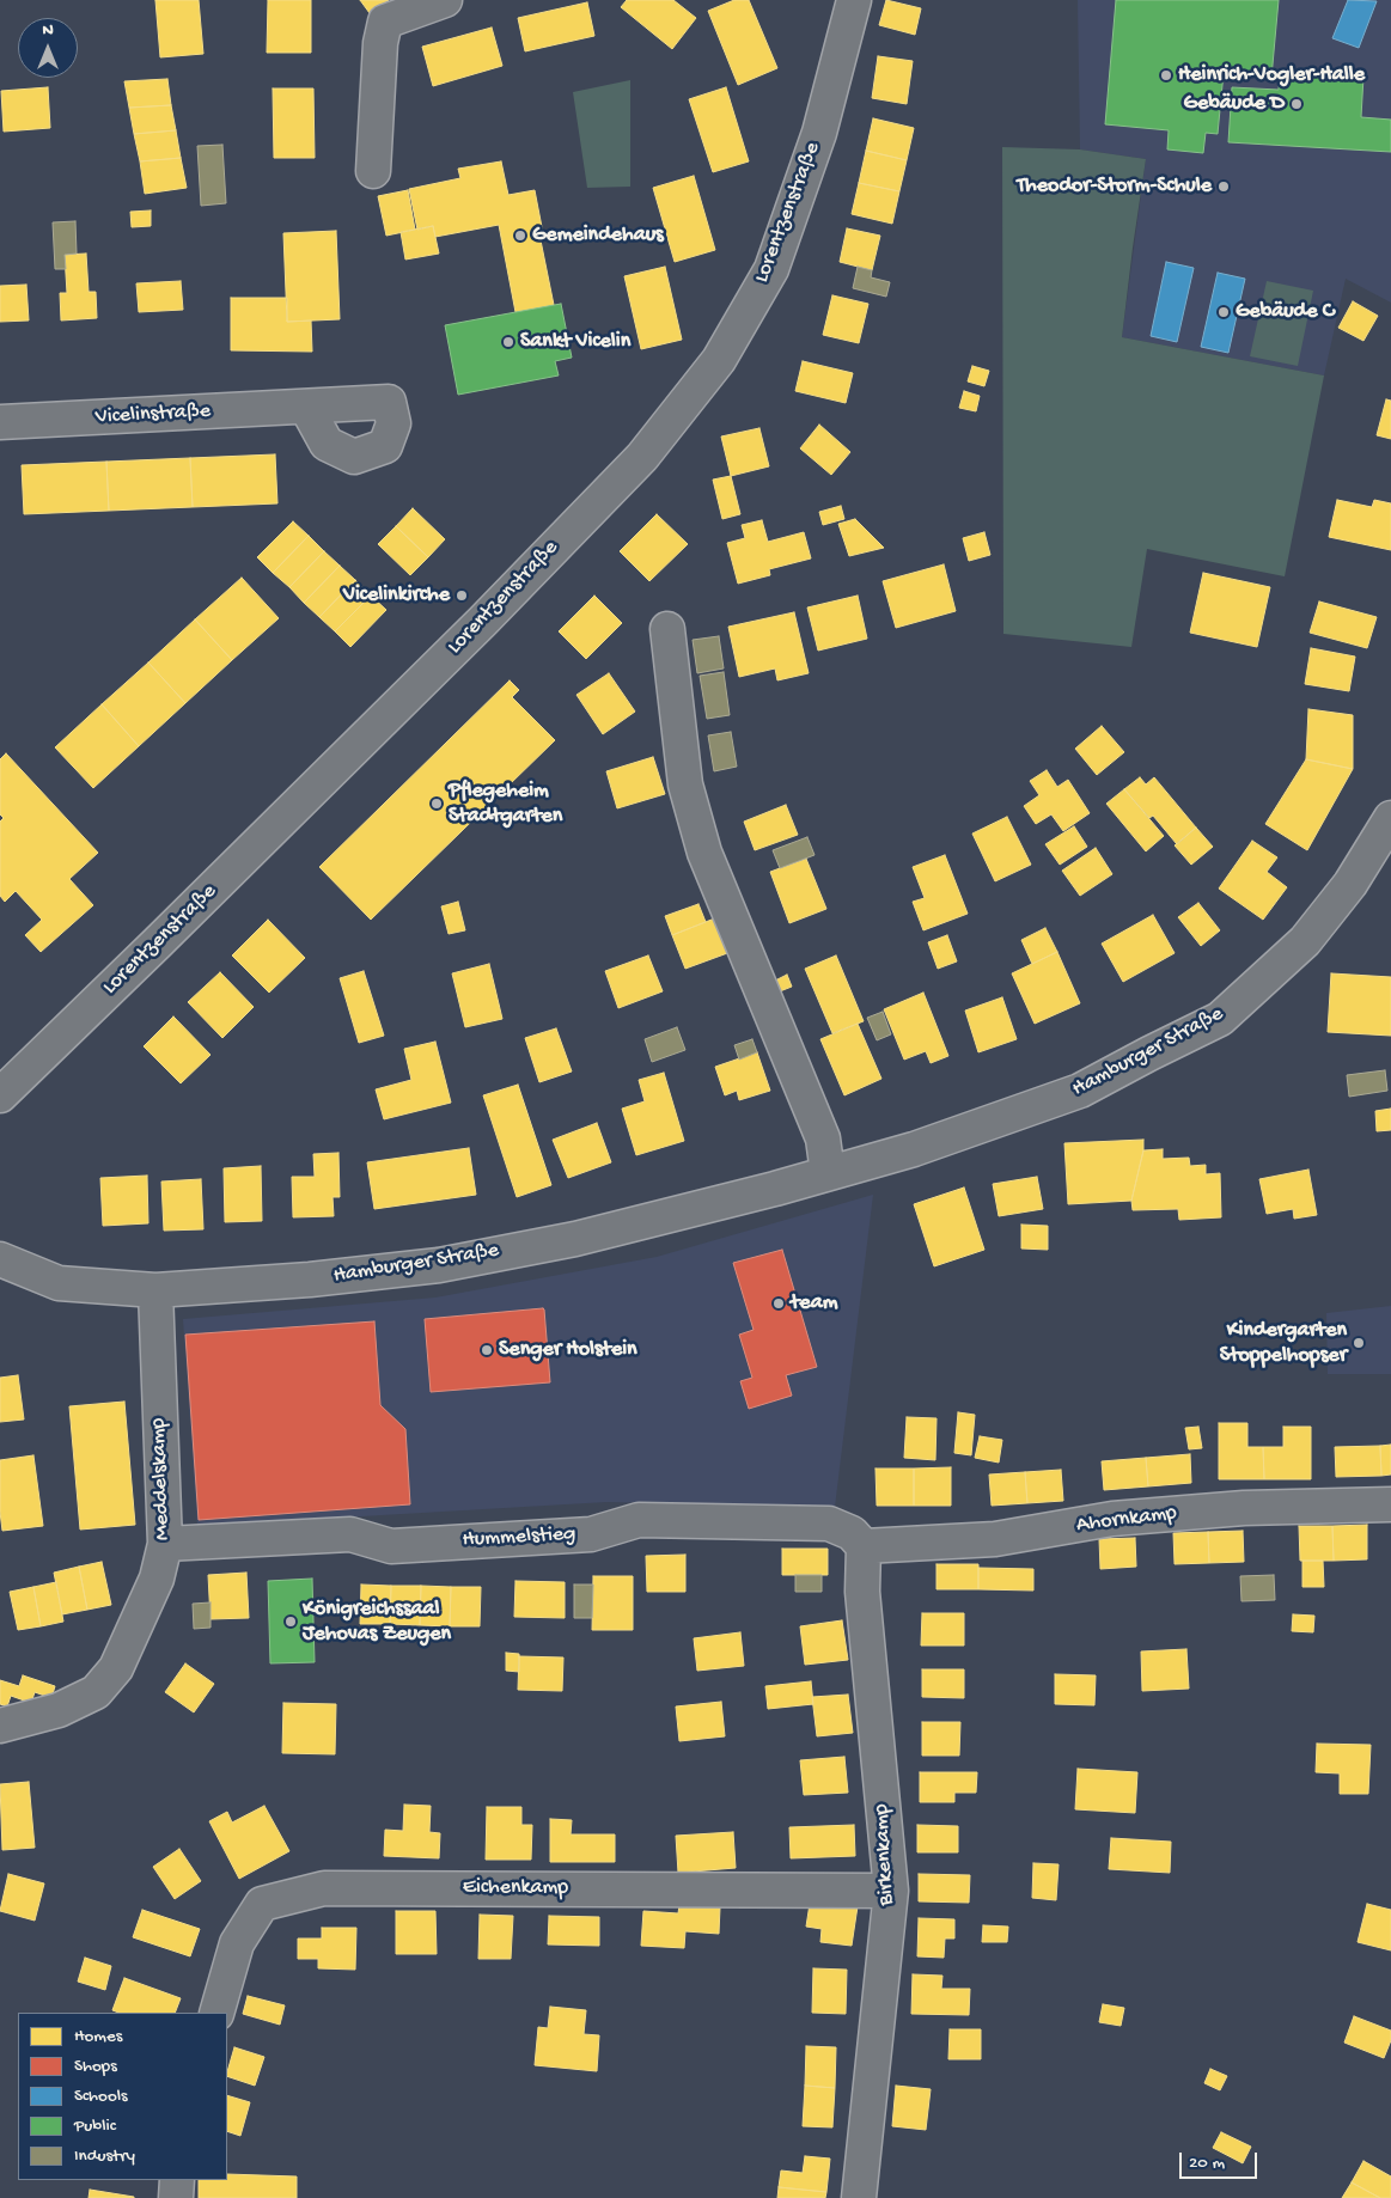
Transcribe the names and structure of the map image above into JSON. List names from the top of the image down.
{
  "streets": {
    "street": [
      "Lorentzenstraße",
      "Vicelinstraße",
      "Hamburger Straße",
      "Meddelskamp",
      "Ahornkamp",
      "Hummelstieg",
      "Birkenkamp",
      "Eichenkamp"
    ]
  },
  "crossings": [
    ["Hamburger Straße", "Meddelskamp"],
    ["Meddelskamp", "Hummelstieg"],
    ["Ahornkamp", "Hummelstieg"],
    ["Ahornkamp", "Birkenkamp"],
    ["Hummelstieg", "Birkenkamp"],
    ["Birkenkamp", "Eichenkamp"]
  ],
  "places": [
    "Heinrich-Vogler-Halle",
    "Gebäude D",
    "Theodor-Storm-Schule",
    "Gemeindehaus",
    "Gebäude C",
    "Sankt Vicelin",
    "Vicelinkirche",
    "Pflegeheim Stadtgarten",
    "team",
    "Kindergarten Stoppelhopser",
    "Senger Holstein",
    "Königreichssaal Jehovas Zeugen"
  ],
  "legend": [
    "Homes",
    "Shops",
    "Schools",
    "Public",
    "Industry"
  ],
  "scale_bar": "20 m",
  "north": "top"
}
